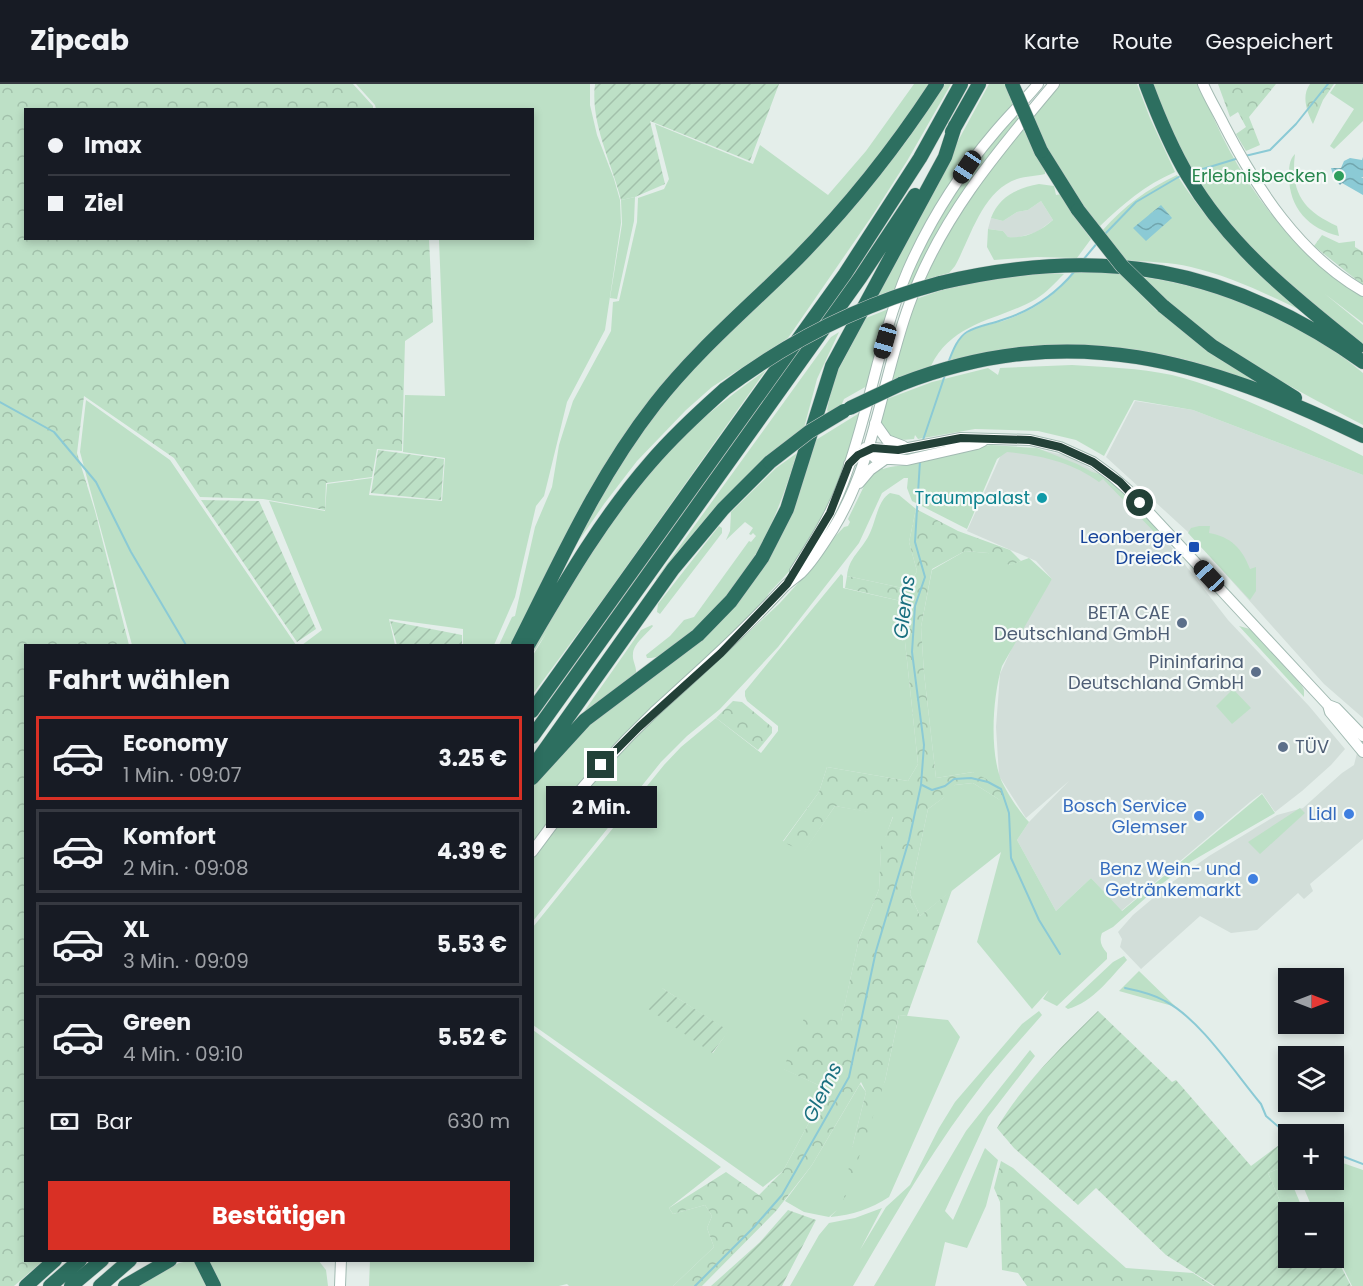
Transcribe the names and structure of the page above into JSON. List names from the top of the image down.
{
  "water": ["Glems"],
  "places": {
    "other": [
      "Erlebnisbecken",
      "Traumpalast",
      "BETA CAE Deutschland GmbH",
      "Pininfarina Deutschland GmbH",
      "TÜV",
      "Lidl",
      "Bosch Service Glemser",
      "Benz Wein- und Getränkemarkt"
    ],
    "transit": ["Leonberger Dreieck"]
  },
  "north": "right",
  "page": {
    "header": "Zipcab",
    "nav": ["Karte", "Route", "Gespeichert"],
    "banner": ["Imax", "Ziel"],
    "heading": "Fahrt wählen",
    "list": [
      {
        "name": "Economy",
        "note": "1 Min. · 09:07",
        "value": "3.25 €"
      },
      {
        "name": "Komfort",
        "note": "2 Min. · 09:08",
        "value": "4.39 €"
      },
      {
        "name": "XL",
        "note": "3 Min. · 09:09",
        "value": "5.53 €"
      },
      {
        "name": "Green",
        "note": "4 Min. · 09:10",
        "value": "5.52 €"
      }
    ],
    "bubble": "2 Min.",
    "map_buttons": ["+", "−"],
    "pay": ["Bar", "630 m"],
    "buttons": "Bestätigen"
  }
}
